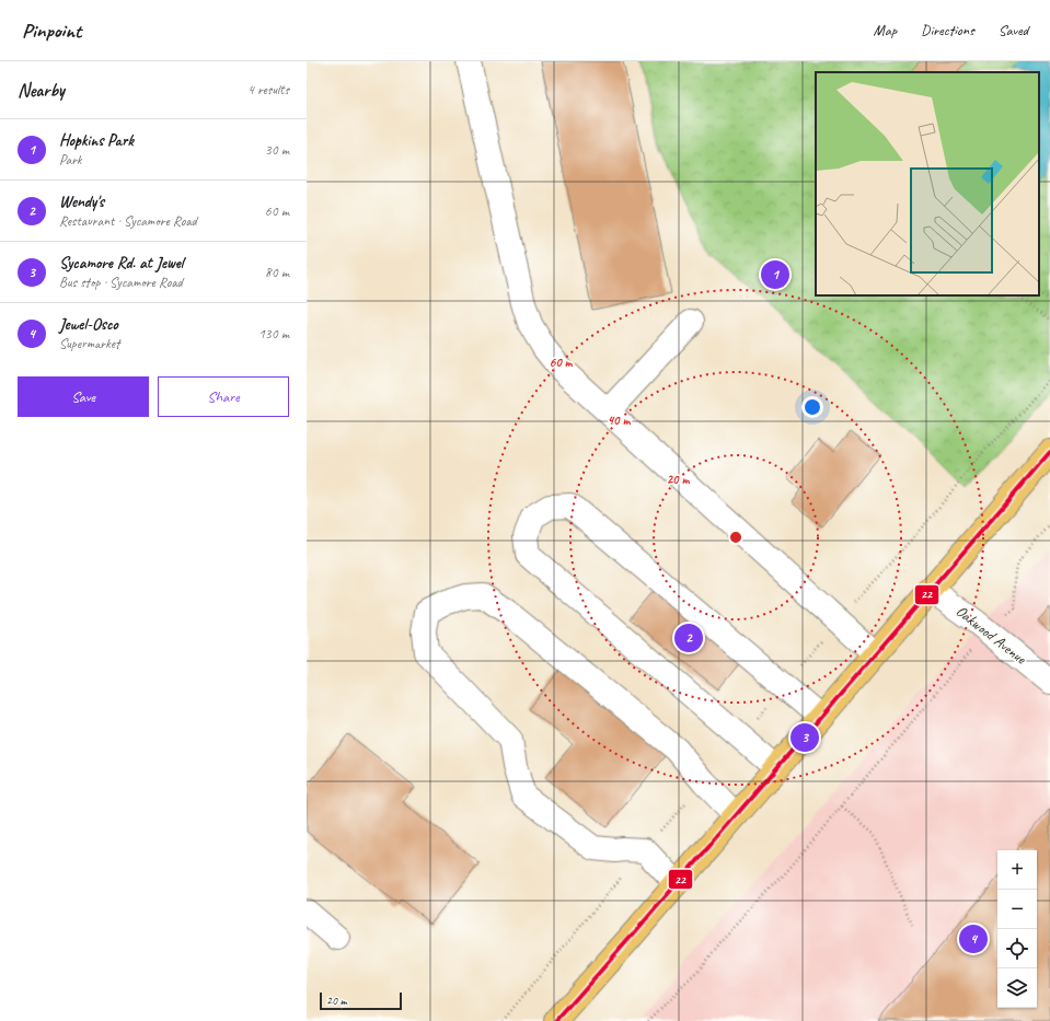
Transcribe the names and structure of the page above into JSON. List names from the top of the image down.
{
  "streets": {
    "street": ["Oakwood Avenue"]
  },
  "lines": ["transit line 22"],
  "scale_bar": "20 m",
  "page": {
    "header": "Pinpoint",
    "nav": ["Map", "Directions", "Saved"],
    "heading": ["Nearby", "4 results"],
    "list": [
      {
        "mark": "1",
        "name": "Hopkins Park",
        "note": "Park",
        "value": "30 m"
      },
      {
        "mark": "2",
        "name": "Wendy's",
        "note": "Restaurant · Sycamore Road",
        "value": "60 m"
      },
      {
        "mark": "3",
        "name": "Sycamore Rd. at Jewel",
        "note": "Bus stop · Sycamore Road",
        "value": "80 m"
      },
      {
        "mark": "4",
        "name": "Jewel-Osco",
        "note": "Supermarket",
        "value": "130 m"
      }
    ],
    "pins": [
      "1",
      "2",
      "3",
      "4"
    ],
    "buttons": ["Save", "Share"],
    "map_buttons": ["+", "−"],
    "scale": "20 m"
  },
  "rings": ["60 m", "40 m", "20 m"]
}
